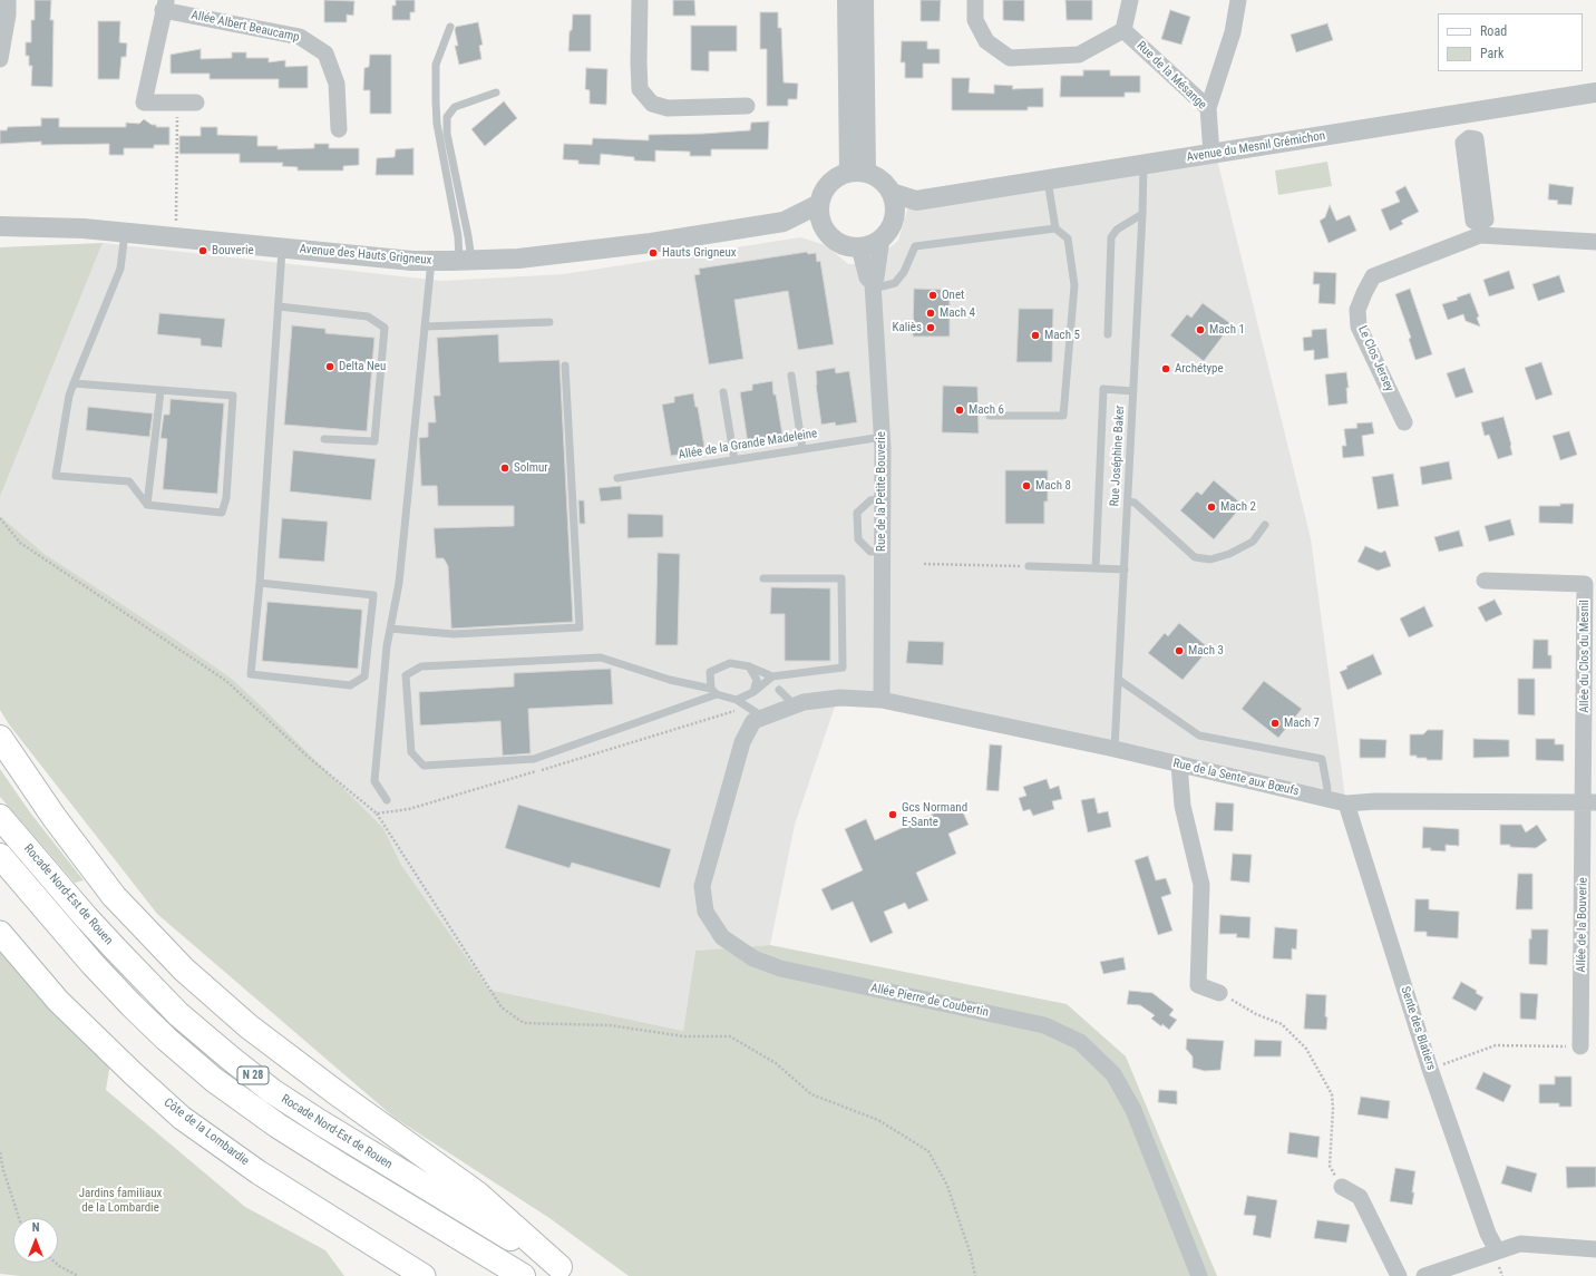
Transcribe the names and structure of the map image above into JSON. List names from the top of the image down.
{
  "streets": {
    "highway": ["Rocade Nord-Est de Rouen", "N 28"],
    "main road": ["Côte de la Lombardie"],
    "street": [
      "Allée Albert Beaucamp",
      "Rue de la Mésange",
      "Avenue du Mesnil Grémichon",
      "Avenue des Hauts Grigneux",
      "Le Clos Jersey",
      "Rue de la Petite Bouverie",
      "Allée du Clos du Mesnil",
      "Rue de la Sente aux Bœufs",
      "Allée de la Bouverie",
      "Allée Pierre de Coubertin",
      "Sente des Blatiers"
    ],
    "lane": ["Allée de la Grande Madeleine", "Rue Joséphine Baker"]
  },
  "crossings": [
    ["Rue de la Mésange", "Avenue du Mesnil Grémichon"],
    ["Avenue du Mesnil Grémichon", "Avenue des Hauts Grigneux"],
    ["Avenue du Mesnil Grémichon", "Rue Joséphine Baker"],
    ["Avenue du Mesnil Grémichon", "Rue de la Petite Bouverie"],
    ["Avenue des Hauts Grigneux", "Rue de la Petite Bouverie"],
    ["Allée de la Grande Madeleine", "Rue de la Petite Bouverie"],
    ["Rue Joséphine Baker", "Rue de la Sente aux Bœufs"],
    ["Rue de la Petite Bouverie", "Rue de la Sente aux Bœufs"],
    ["Allée du Clos du Mesnil", "Rue de la Sente aux Bœufs"],
    ["Allée du Clos du Mesnil", "Allée de la Bouverie"],
    ["Rue de la Sente aux Bœufs", "Allée de la Bouverie"],
    ["Rue de la Sente aux Bœufs", "Allée Pierre de Coubertin"],
    ["Rue de la Sente aux Bœufs", "Sente des Blatiers"]
  ],
  "parks": ["Jardins familiaux de la Lombardie"],
  "places": [
    "Bouverie",
    "Hauts Grigneux",
    "Onet",
    "Mach 4",
    "Kaliès",
    "Mach 1",
    "Mach 5",
    "Delta Neu",
    "Archétype",
    "Mach 6",
    "Solmur",
    "Mach 8",
    "Mach 2",
    "Mach 3",
    "Mach 7",
    "Gcs Normand E-Sante"
  ],
  "legend": ["Road", "Park"],
  "north": "top"
}
